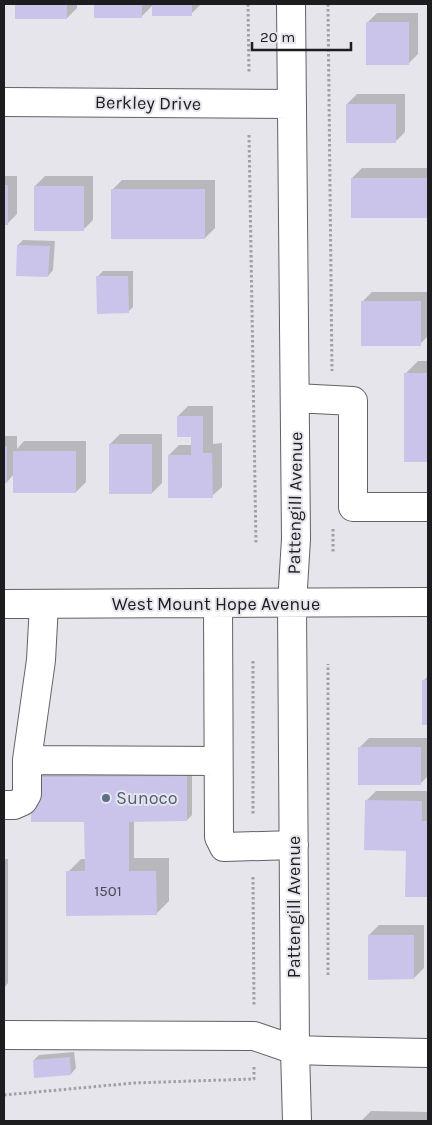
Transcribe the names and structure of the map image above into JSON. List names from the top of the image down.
{
  "streets": {
    "street": ["Berkley Drive", "Pattengill Avenue", "West Mount Hope Avenue"]
  },
  "crossings": [
    ["Berkley Drive", "Pattengill Avenue"],
    ["Pattengill Avenue", "West Mount Hope Avenue"]
  ],
  "places": ["Sunoco"],
  "house_numbers": ["1501"],
  "scale_bar": "20 m"
}
